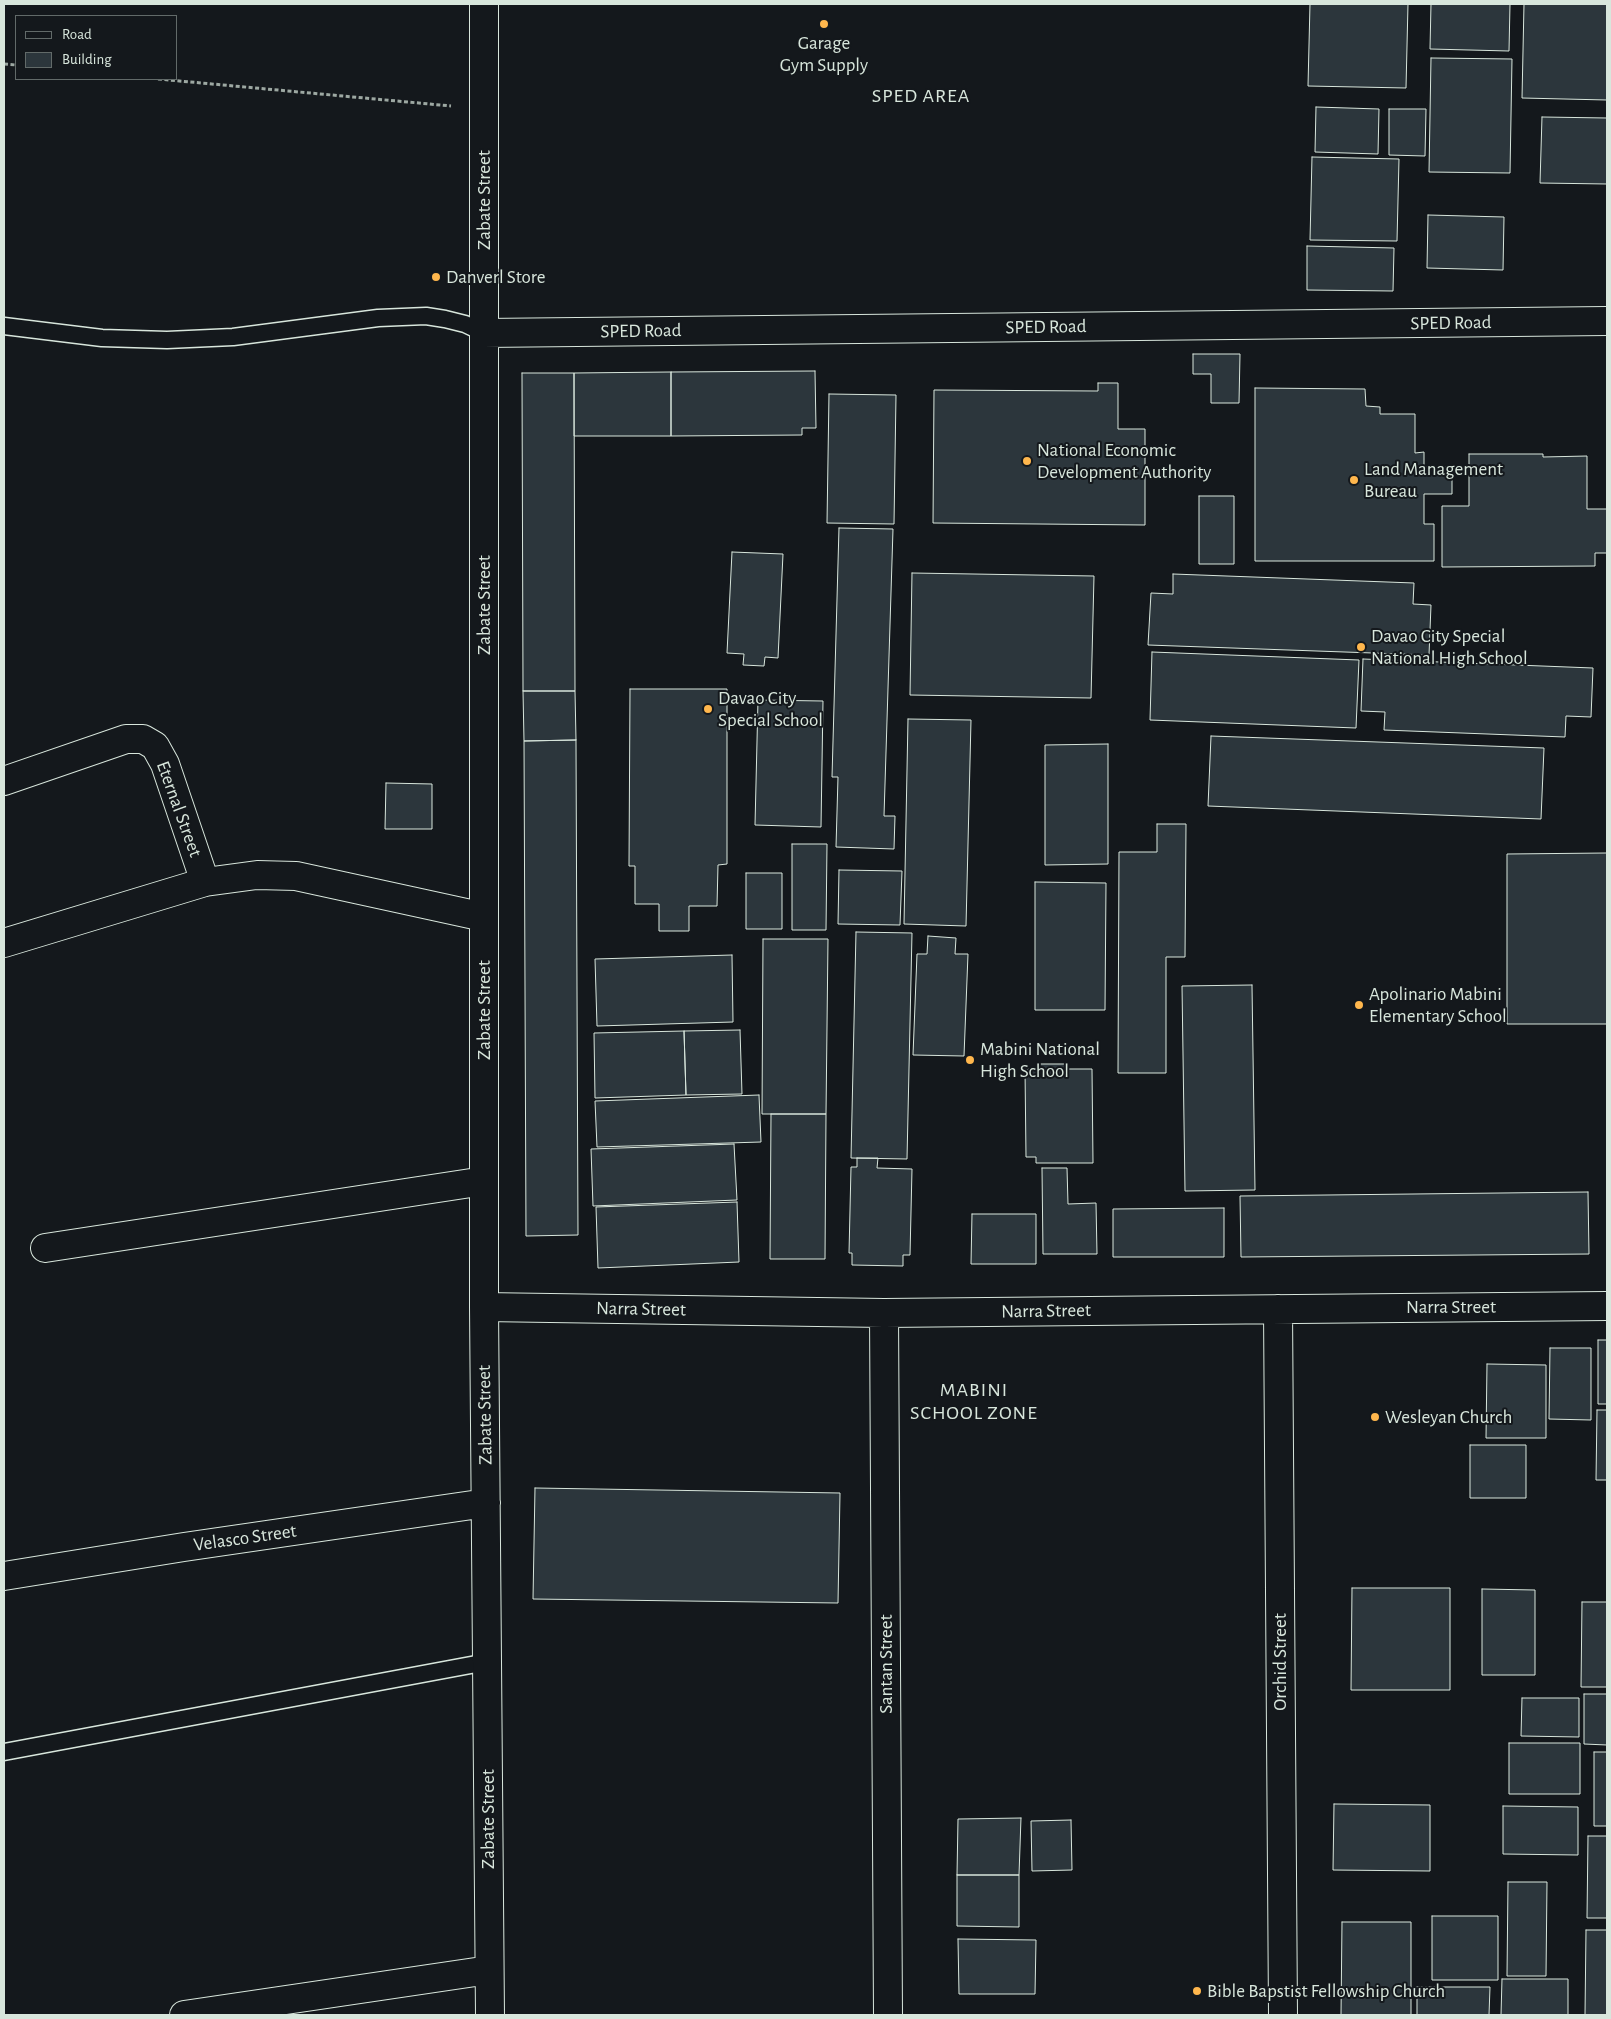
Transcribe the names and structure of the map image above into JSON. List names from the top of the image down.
{
  "streets": {
    "street": [
      "Zabate Street",
      "SPED Road",
      "Eternal Street",
      "Narra Street",
      "Velasco Street",
      "Orchid Street",
      "Santan Street"
    ]
  },
  "crossings": [
    ["Zabate Street", "SPED Road"],
    ["Zabate Street", "Eternal Street"],
    ["Zabate Street", "Narra Street"],
    ["Zabate Street", "Velasco Street"],
    ["Narra Street", "Orchid Street"],
    ["Narra Street", "Santan Street"]
  ],
  "districts": ["SPED AREA", "MABINI SCHOOL ZONE"],
  "places": [
    "Garage Gym Supply",
    "Danverl Store",
    "National Economic Development Authority",
    "Land Management Bureau",
    "Davao City Special National High School",
    "Davao City Special School",
    "Apolinario Mabini Elementary School",
    "Mabini National High School",
    "Wesleyan Church",
    "Bible Bapstist Fellowship Church"
  ],
  "legend": ["Road", "Building"]
}
